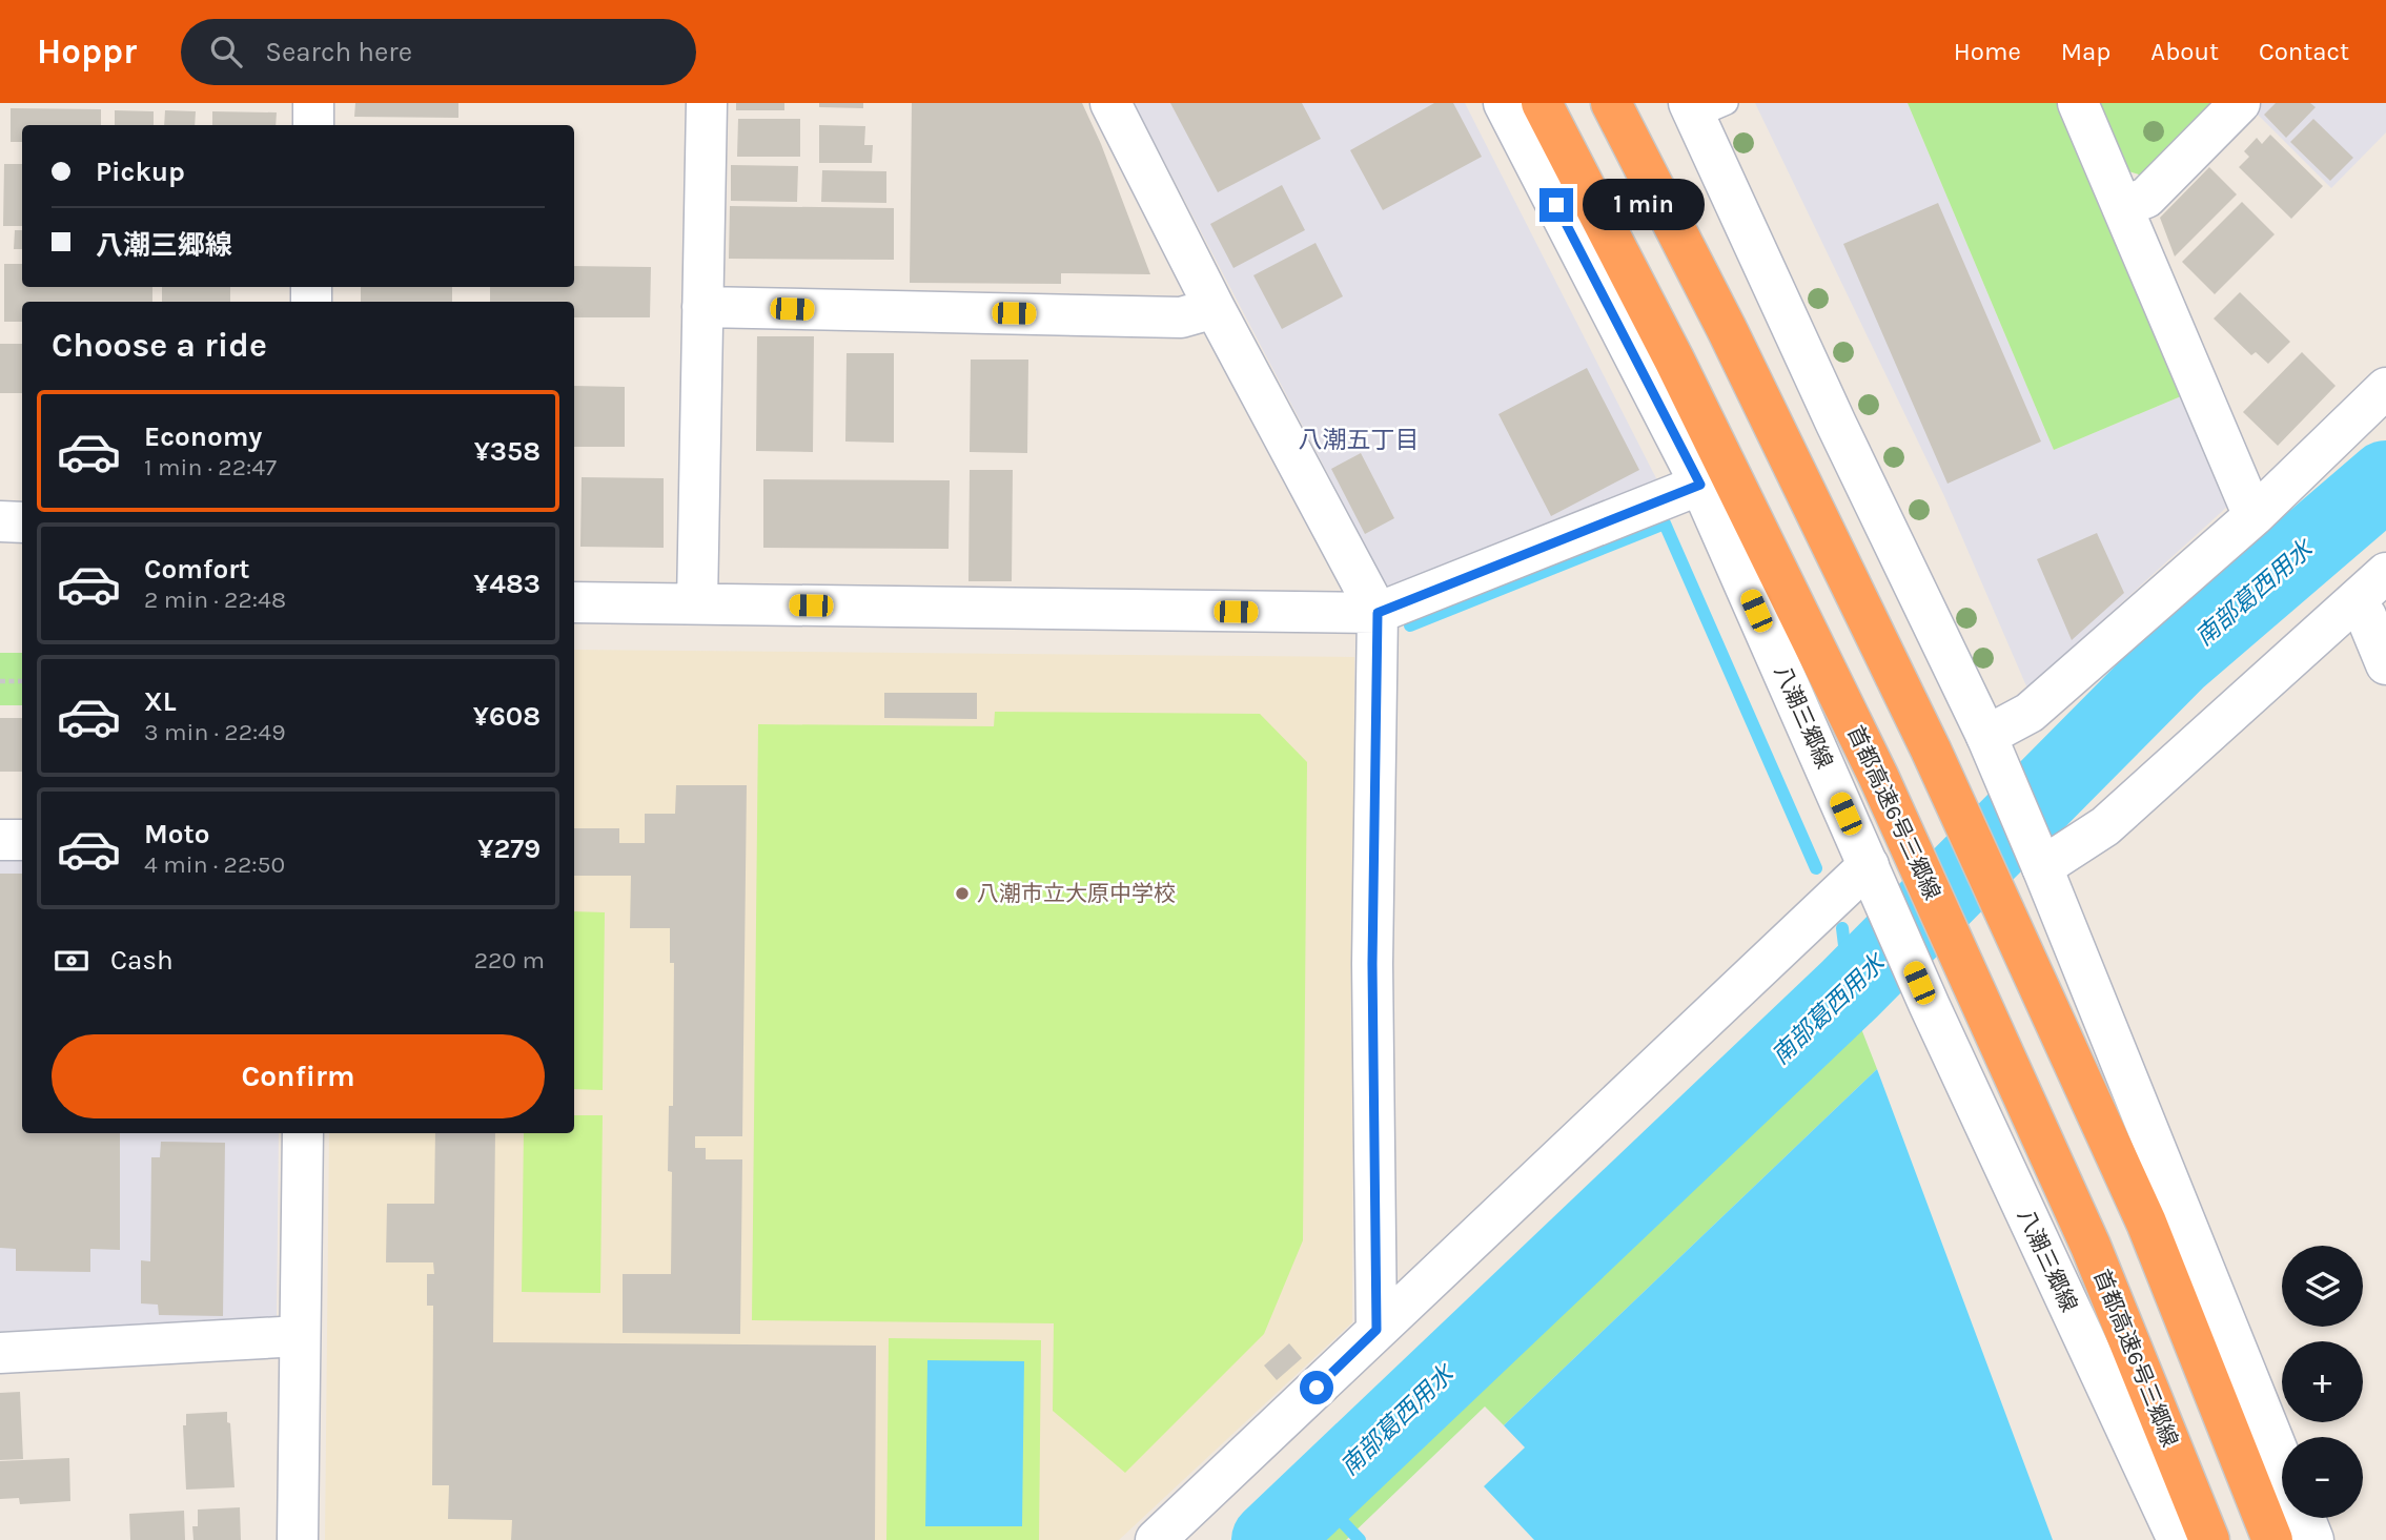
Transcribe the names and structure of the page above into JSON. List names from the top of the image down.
{
  "streets": {
    "highway": ["首都高速6号三郷線"],
    "street": ["八潮三郷線"]
  },
  "districts": ["八潮五丁目"],
  "water": ["南部葛西用水"],
  "places": ["八潮市立大原中学校"],
  "page": {
    "header": "Hoppr",
    "search": "Search here",
    "nav": [
      "Home",
      "Map",
      "About",
      "Contact"
    ],
    "banner": ["Pickup", "八潮三郷線"],
    "bubble": "1 min",
    "heading": "Choose a ride",
    "list": [
      {
        "name": "Economy",
        "note": "1 min · 22:47",
        "value": "¥358"
      },
      {
        "name": "Comfort",
        "note": "2 min · 22:48",
        "value": "¥483"
      },
      {
        "name": "XL",
        "note": "3 min · 22:49",
        "value": "¥608"
      },
      {
        "name": "Moto",
        "note": "4 min · 22:50",
        "value": "¥279"
      }
    ],
    "pay": ["Cash", "220 m"],
    "buttons": "Confirm",
    "map_buttons": ["+", "−"]
  }
}
